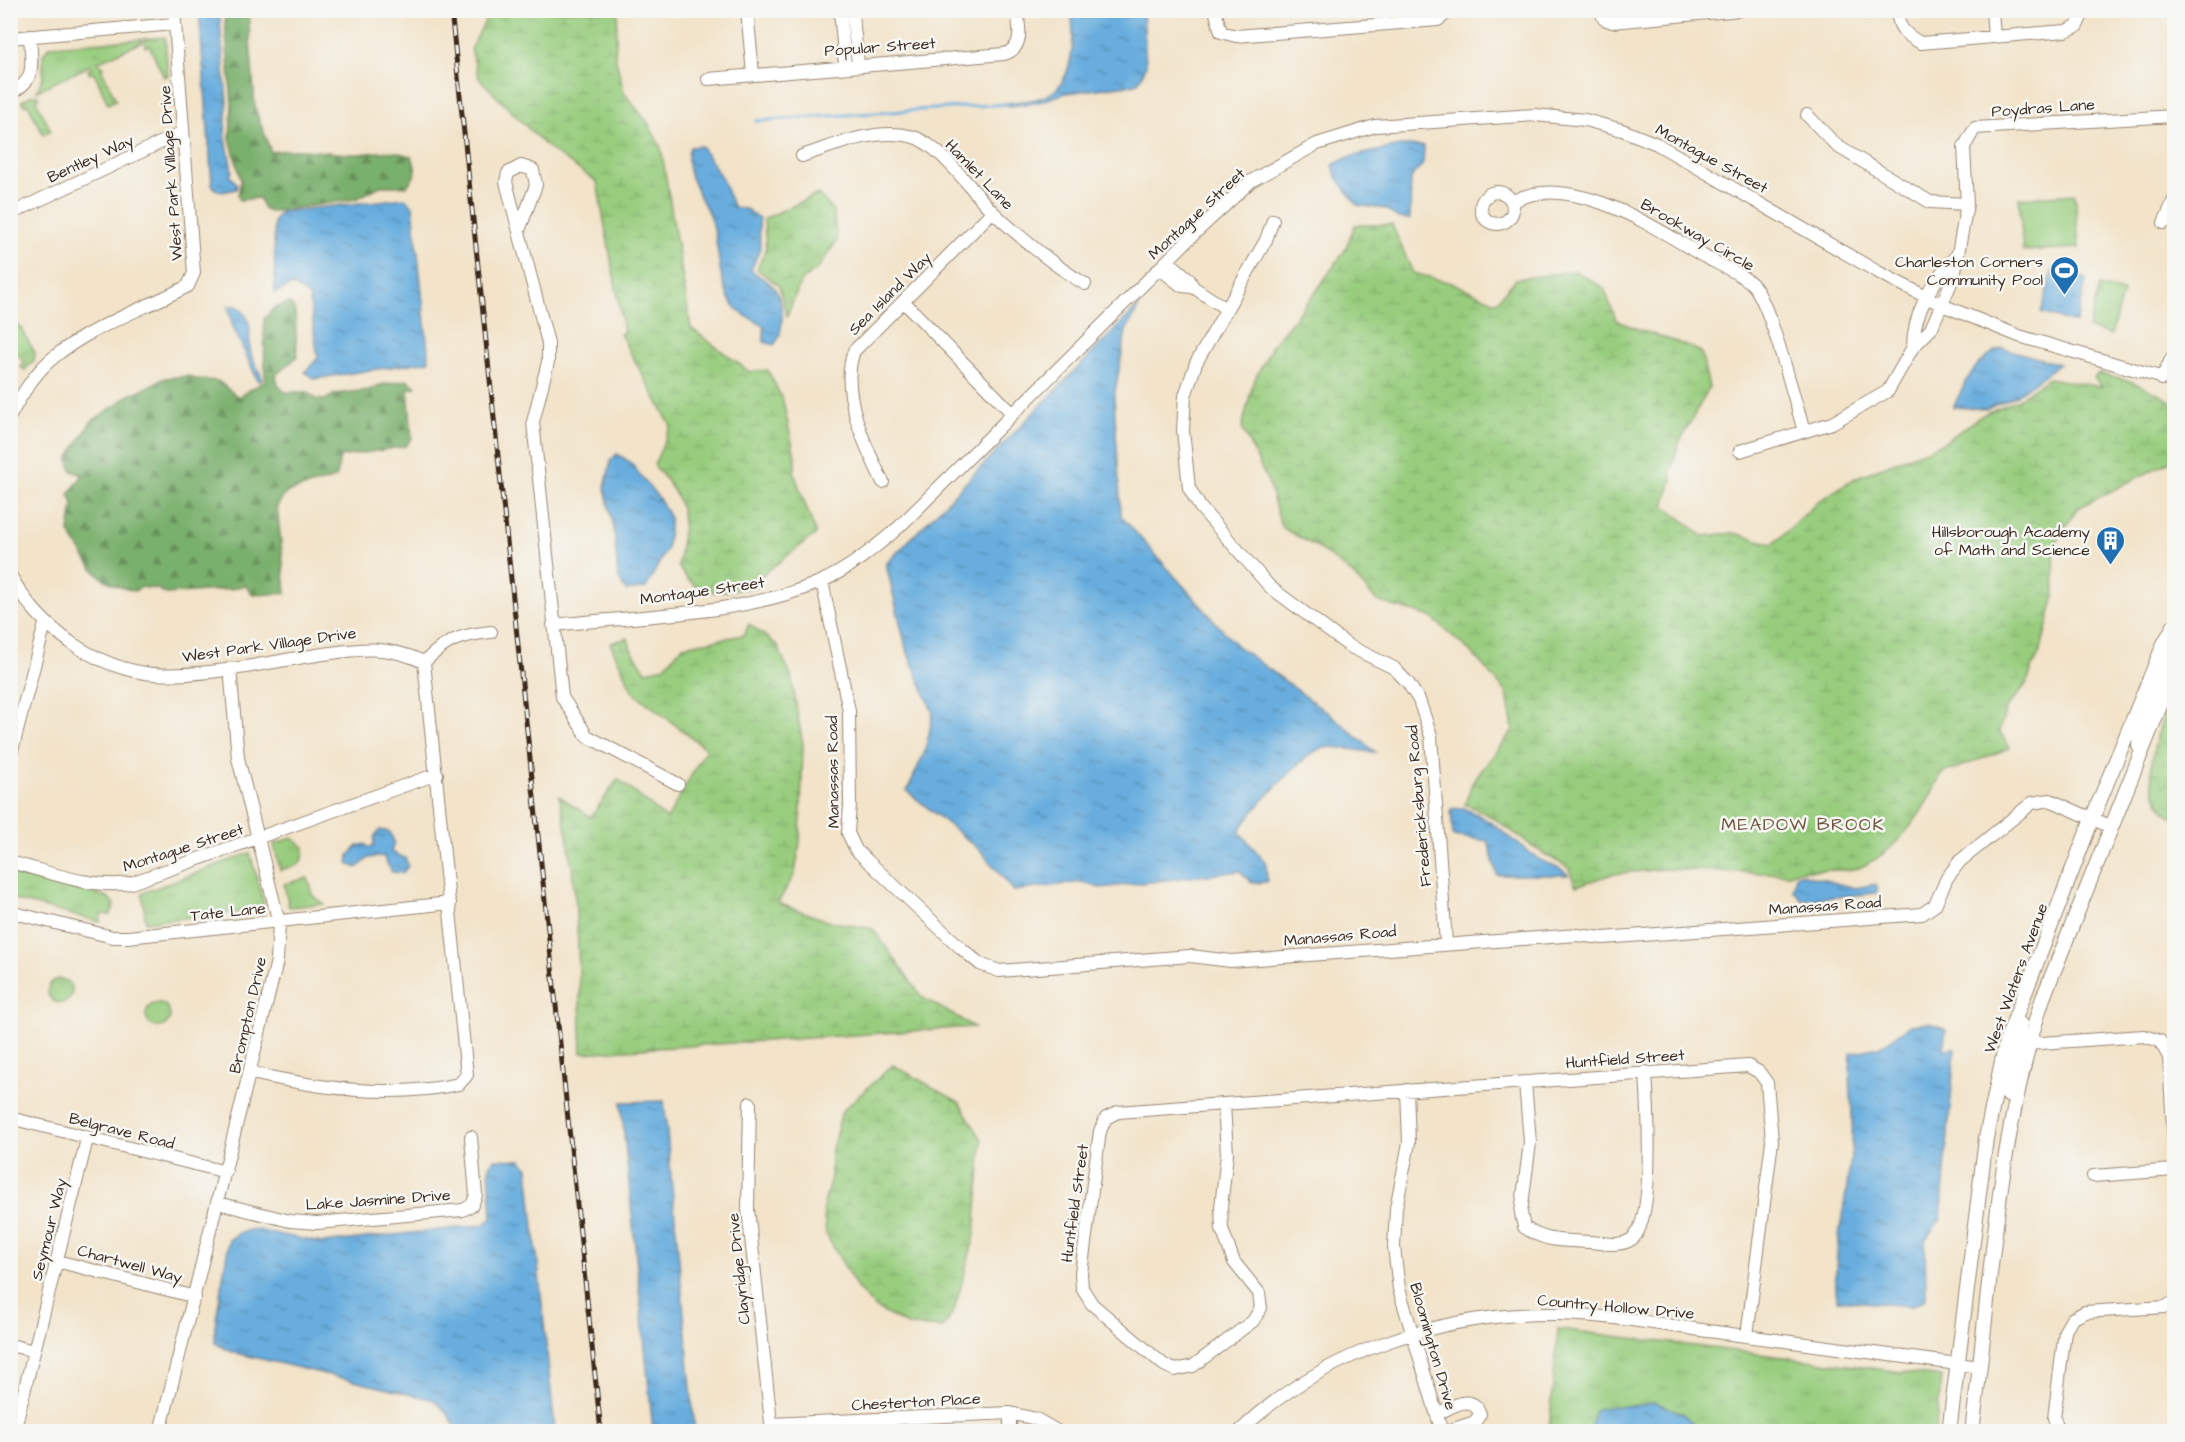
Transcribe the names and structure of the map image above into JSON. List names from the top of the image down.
{
  "streets": {
    "street": [
      "Popular Street",
      "Poydras Lane",
      "Bentley Way",
      "Montague Street",
      "West Park Village Drive",
      "Hamlet Lane",
      "Brookway Circle",
      "Sea Island Way",
      "Manassas Road",
      "Fredericksburg Road",
      "Tate Lane",
      "West Waters Avenue",
      "Brompton Drive",
      "Huntfield Street",
      "Belgrave Road",
      "Lake Jasmine Drive",
      "Seymour Way",
      "Chartwell Way",
      "Clayridge Drive",
      "Country Hollow Drive",
      "Bloomington Drive",
      "Chesterton Place"
    ]
  },
  "crossings": [
    ["Poydras Lane", "Montague Street"],
    ["Poydras Lane", "Brookway Circle"],
    ["Bentley Way", "West Park Village Drive"],
    ["Montague Street", "Manassas Road"],
    ["Montague Street", "Brompton Drive"],
    ["West Park Village Drive", "Brompton Drive"],
    ["Hamlet Lane", "Sea Island Way"],
    ["Manassas Road", "Fredericksburg Road"],
    ["Manassas Road", "West Waters Avenue"],
    ["Tate Lane", "Brompton Drive"],
    ["West Waters Avenue", "Country Hollow Drive"],
    ["Brompton Drive", "Belgrave Road"],
    ["Brompton Drive", "Lake Jasmine Drive"],
    ["Brompton Drive", "Chartwell Way"],
    ["Huntfield Street", "Country Hollow Drive"],
    ["Huntfield Street", "Bloomington Drive"],
    ["Belgrave Road", "Seymour Way"],
    ["Seymour Way", "Chartwell Way"],
    ["Clayridge Drive", "Chesterton Place"],
    ["Country Hollow Drive", "Bloomington Drive"]
  ],
  "districts": ["MEADOW BROOK"],
  "places": {
    "sports": ["Charleston Corners Community Pool"],
    "building": ["Hillsborough Academy of Math and Science"]
  }
}
